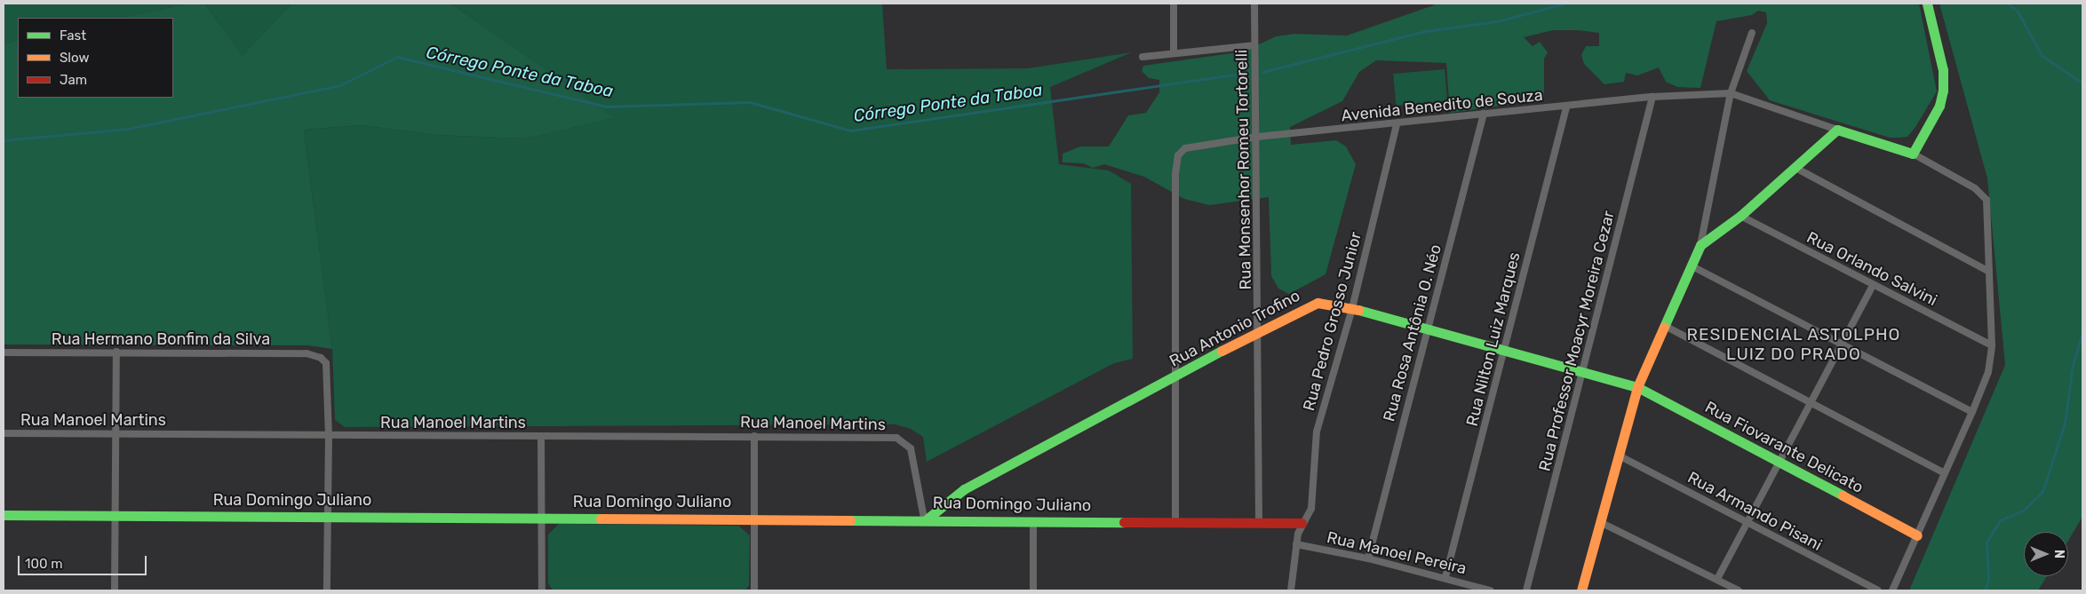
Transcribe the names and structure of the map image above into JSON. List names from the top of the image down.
{
  "streets": {
    "street": [
      "Avenida Benedito de Souza",
      "Rua Monsenhor Romeu Tortorelli",
      "Rua Orlando Salvini",
      "Rua Pedro Grosso Junior",
      "Rua Antonio Trofino",
      "Rua Rosa Antônia O. Néo",
      "Rua Hermano Bonfim da Silva",
      "Rua Nilton Luiz Marques",
      "Rua Professor Moacyr Moreira Cezar",
      "Rua Manoel Martins",
      "Rua Fiovarante Delicato",
      "Rua Domingo Juliano",
      "Rua Armando Pisani",
      "Rua Manoel Pereira"
    ]
  },
  "crossings": [
    ["Avenida Benedito de Souza", "Rua Monsenhor Romeu Tortorelli"],
    ["Avenida Benedito de Souza", "Rua Pedro Grosso Junior"],
    ["Avenida Benedito de Souza", "Rua Antonio Trofino"],
    ["Avenida Benedito de Souza", "Rua Rosa Antônia O. Néo"],
    ["Avenida Benedito de Souza", "Rua Nilton Luiz Marques"],
    ["Avenida Benedito de Souza", "Rua Professor Moacyr Moreira Cezar"],
    ["Avenida Benedito de Souza", "Rua Domingo Juliano"],
    ["Rua Monsenhor Romeu Tortorelli", "Rua Antonio Trofino"],
    ["Rua Monsenhor Romeu Tortorelli", "Rua Domingo Juliano"],
    ["Rua Pedro Grosso Junior", "Rua Antonio Trofino"],
    ["Rua Pedro Grosso Junior", "Rua Domingo Juliano"],
    ["Rua Pedro Grosso Junior", "Rua Manoel Pereira"],
    ["Rua Antonio Trofino", "Rua Rosa Antônia O. Néo"],
    ["Rua Antonio Trofino", "Rua Nilton Luiz Marques"],
    ["Rua Antonio Trofino", "Rua Professor Moacyr Moreira Cezar"],
    ["Rua Antonio Trofino", "Rua Manoel Martins"],
    ["Rua Antonio Trofino", "Rua Fiovarante Delicato"],
    ["Rua Antonio Trofino", "Rua Domingo Juliano"],
    ["Rua Rosa Antônia O. Néo", "Rua Manoel Pereira"],
    ["Rua Hermano Bonfim da Silva", "Rua Manoel Martins"],
    ["Rua Nilton Luiz Marques", "Rua Manoel Pereira"],
    ["Rua Manoel Martins", "Rua Domingo Juliano"]
  ],
  "districts": ["RESIDENCIAL ASTOLPHO LUIZ DO PRADO"],
  "water": ["Córrego Ponte da Taboa"],
  "legend": ["Fast", "Slow", "Jam"],
  "scale_bar": "100 m",
  "north": "right"
}
